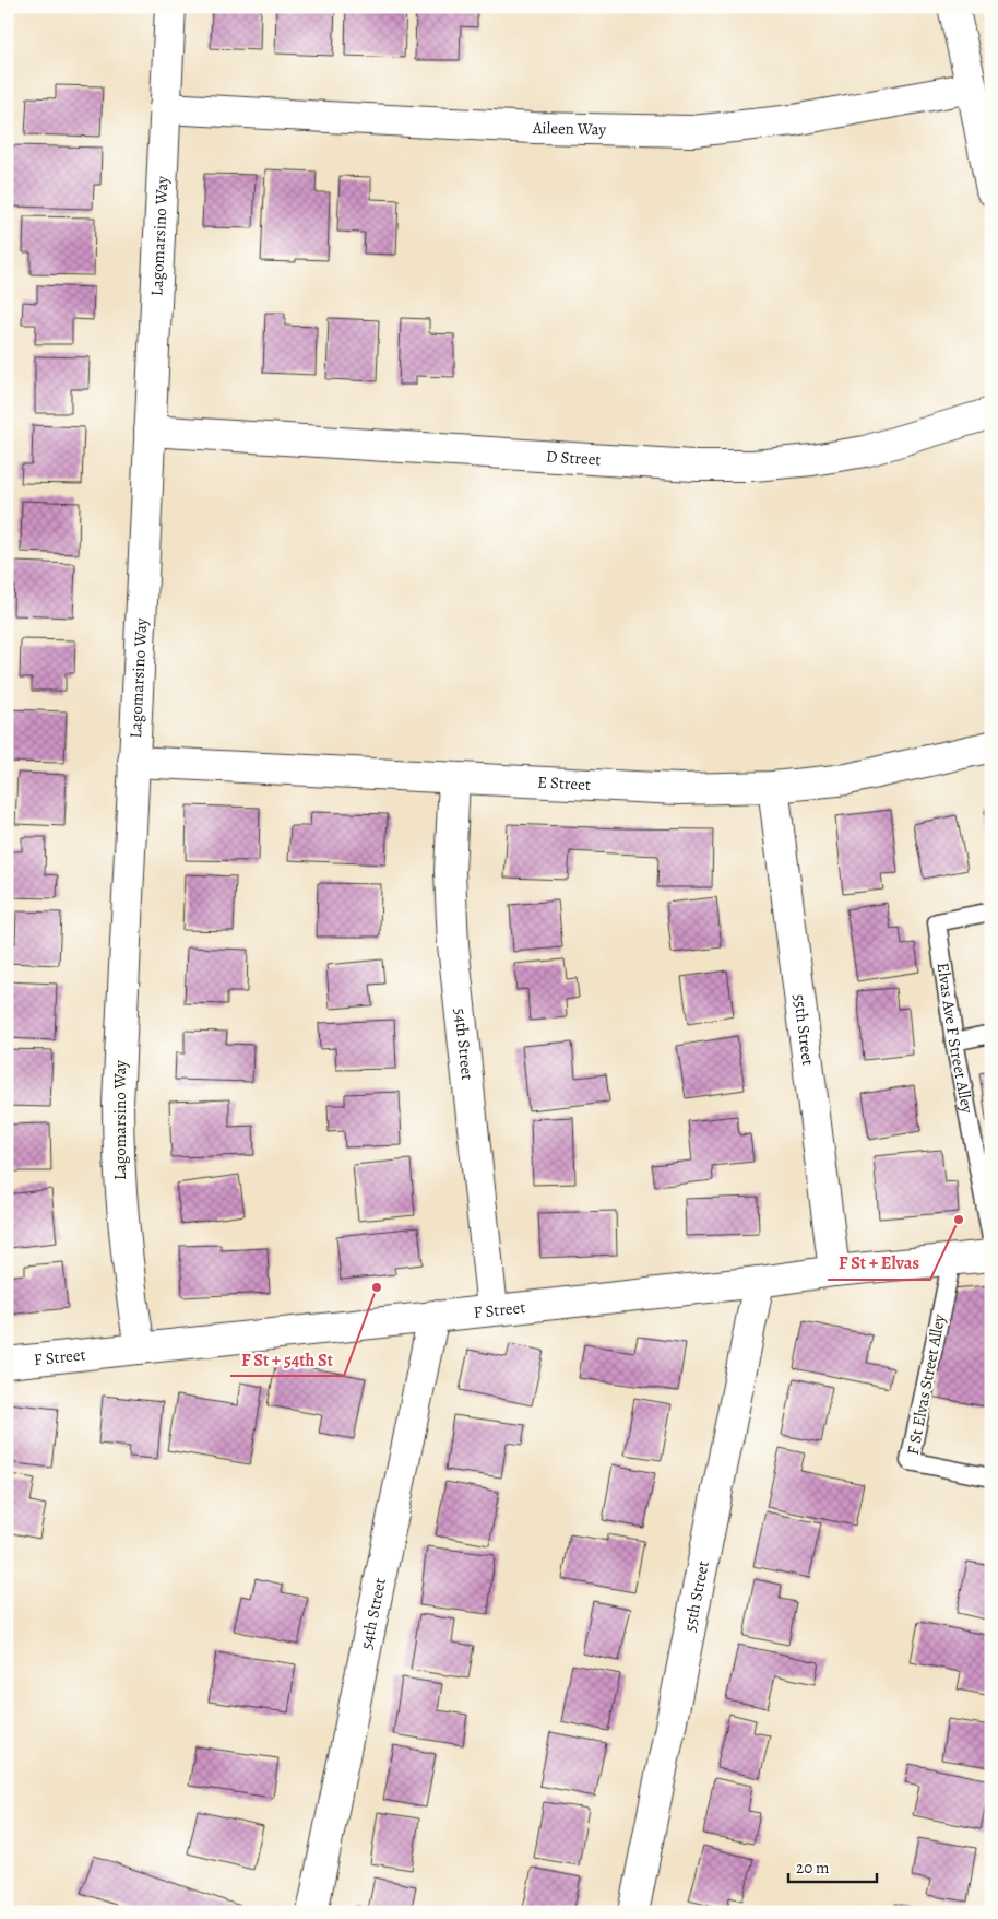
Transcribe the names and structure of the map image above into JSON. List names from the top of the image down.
{
  "streets": {
    "street": [
      "Aileen Way",
      "Lagomarsino Way",
      "D Street",
      "E Street",
      "55th Street",
      "54th Street",
      "F Street"
    ],
    "lane": ["Elvas Ave F Street Alley", "F St Elvas Street Alley"]
  },
  "crossings": [
    ["Aileen Way", "Lagomarsino Way"],
    ["Lagomarsino Way", "D Street"],
    ["Lagomarsino Way", "E Street"],
    ["Lagomarsino Way", "F Street"],
    ["E Street", "55th Street"],
    ["E Street", "54th Street"],
    ["55th Street", "F Street"],
    ["54th Street", "F Street"],
    ["F Street", "F St Elvas Street Alley"]
  ],
  "places": ["F St + Elvas", "F St + 54th St"],
  "scale_bar": "20 m"
}
